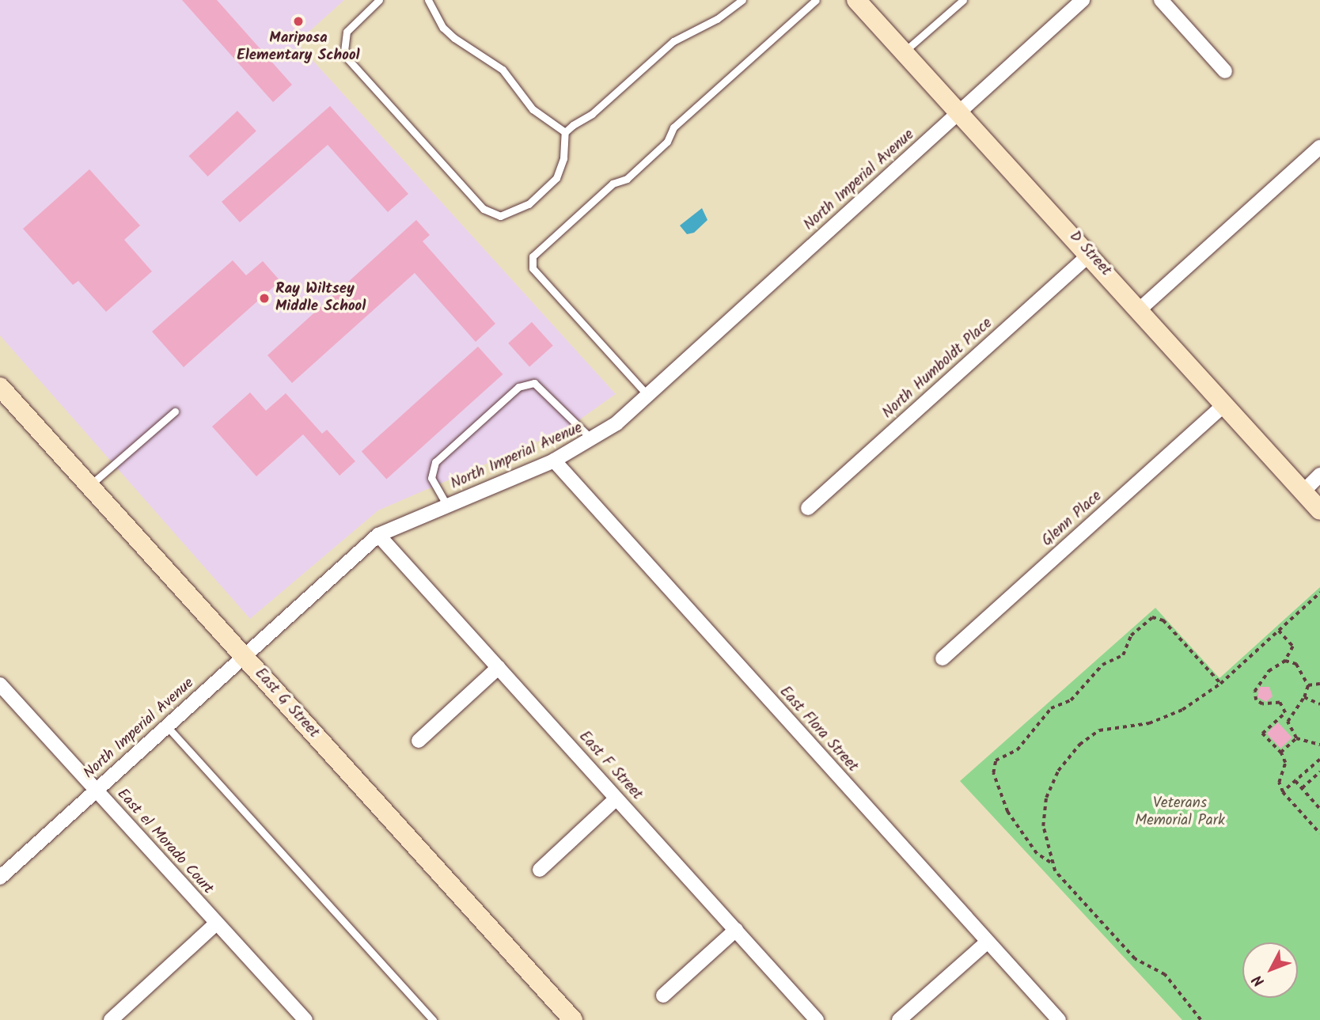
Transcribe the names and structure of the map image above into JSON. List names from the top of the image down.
{
  "streets": {
    "street": [
      "North Imperial Avenue",
      "D Street",
      "North Humboldt Place",
      "Glenn Place",
      "East G Street",
      "East Flora Street",
      "East F Street",
      "East el Morado Court"
    ]
  },
  "crossings": [
    ["North Imperial Avenue", "D Street"],
    ["North Imperial Avenue", "East G Street"],
    ["North Imperial Avenue", "East Flora Street"],
    ["North Imperial Avenue", "East F Street"],
    ["North Imperial Avenue", "East el Morado Court"],
    ["D Street", "North Humboldt Place"],
    ["D Street", "Glenn Place"]
  ],
  "parks": ["Veterans Memorial Park"],
  "places": ["Mariposa Elementary School", "Ray Wiltsey Middle School"],
  "north": "bottom left"
}
